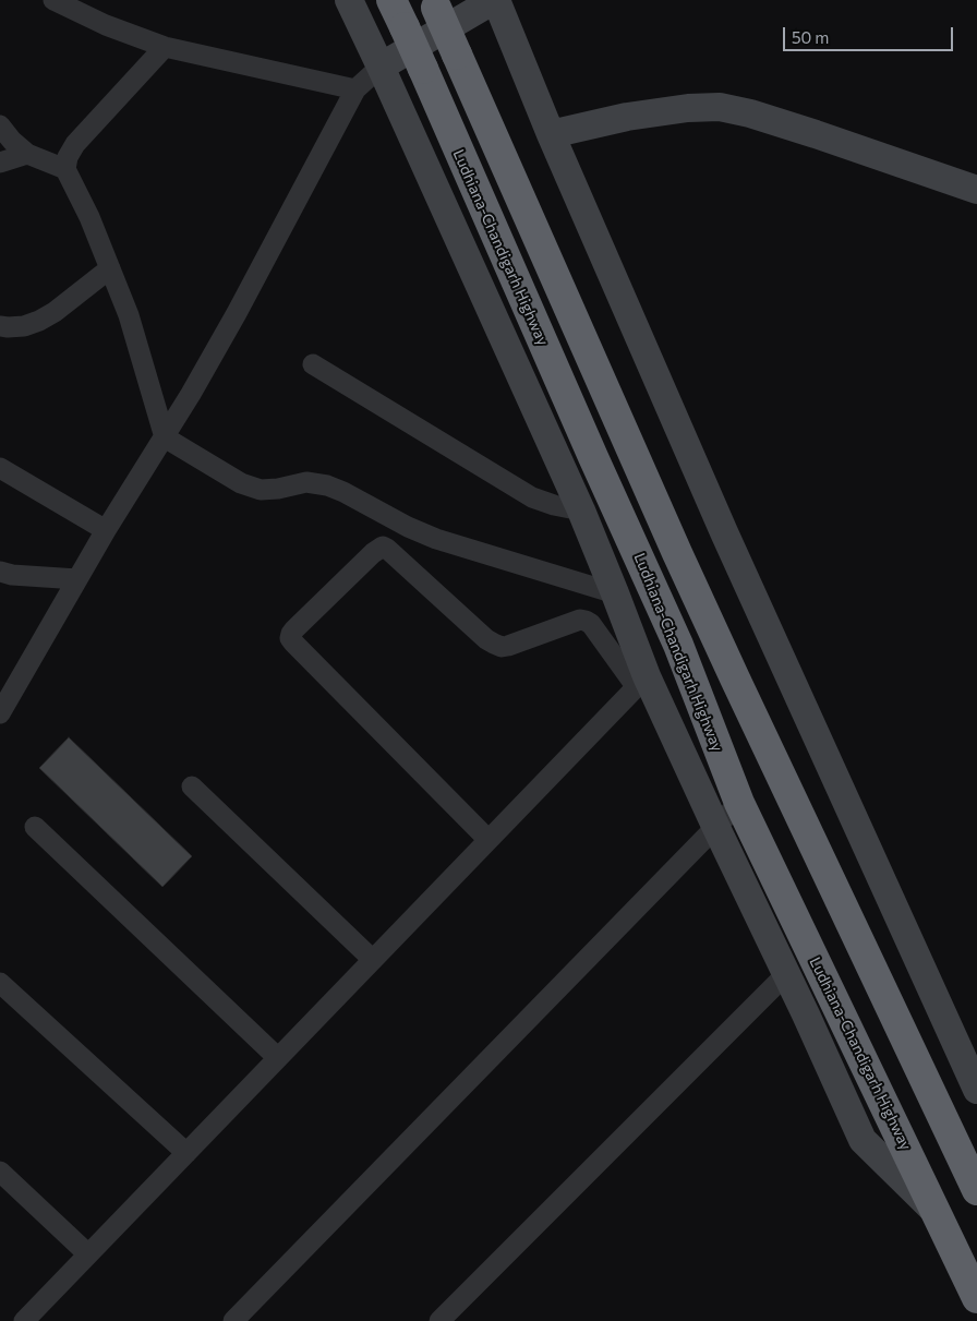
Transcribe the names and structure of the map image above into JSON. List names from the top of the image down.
{
  "streets": {
    "highway": ["Ludhiana-Chandigarh Highway"]
  },
  "scale_bar": "50 m"
}
